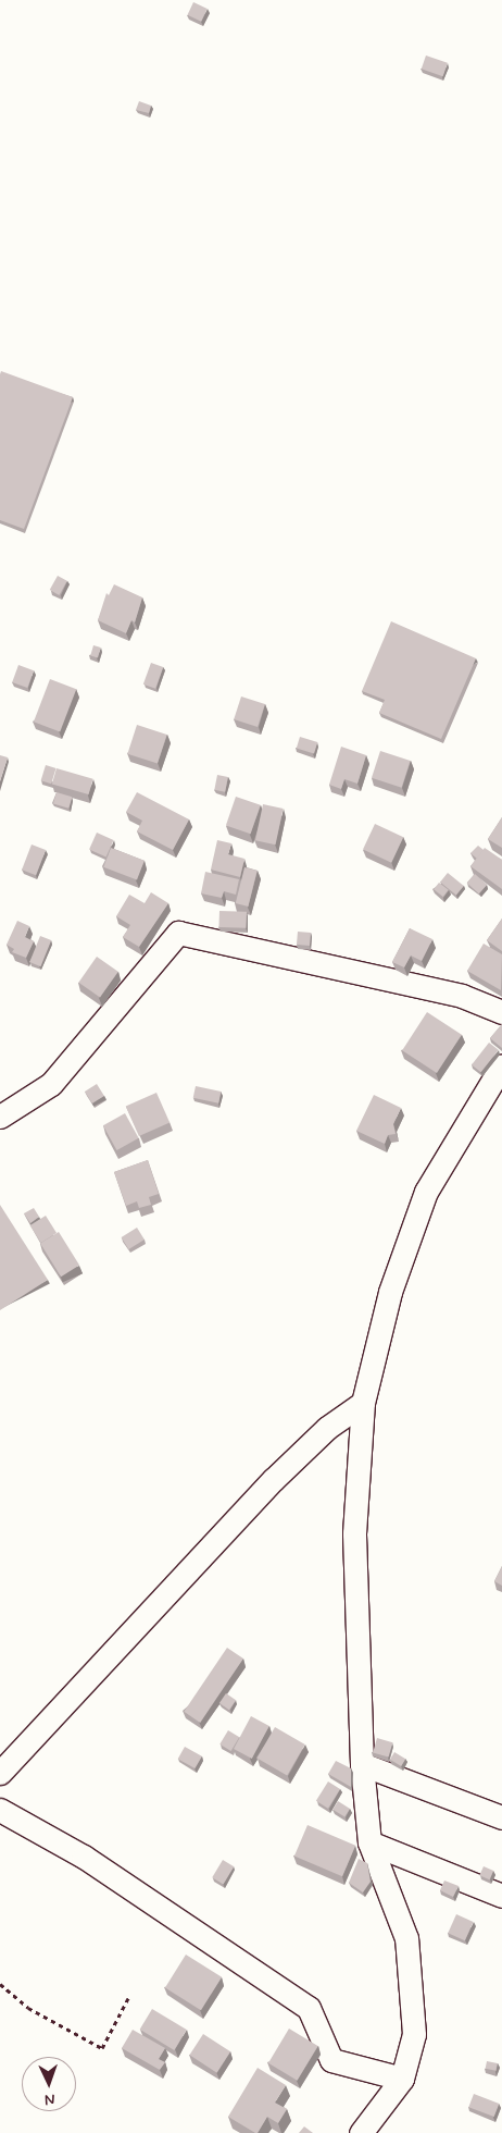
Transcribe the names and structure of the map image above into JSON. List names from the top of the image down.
{
  "north": "bottom"
}
